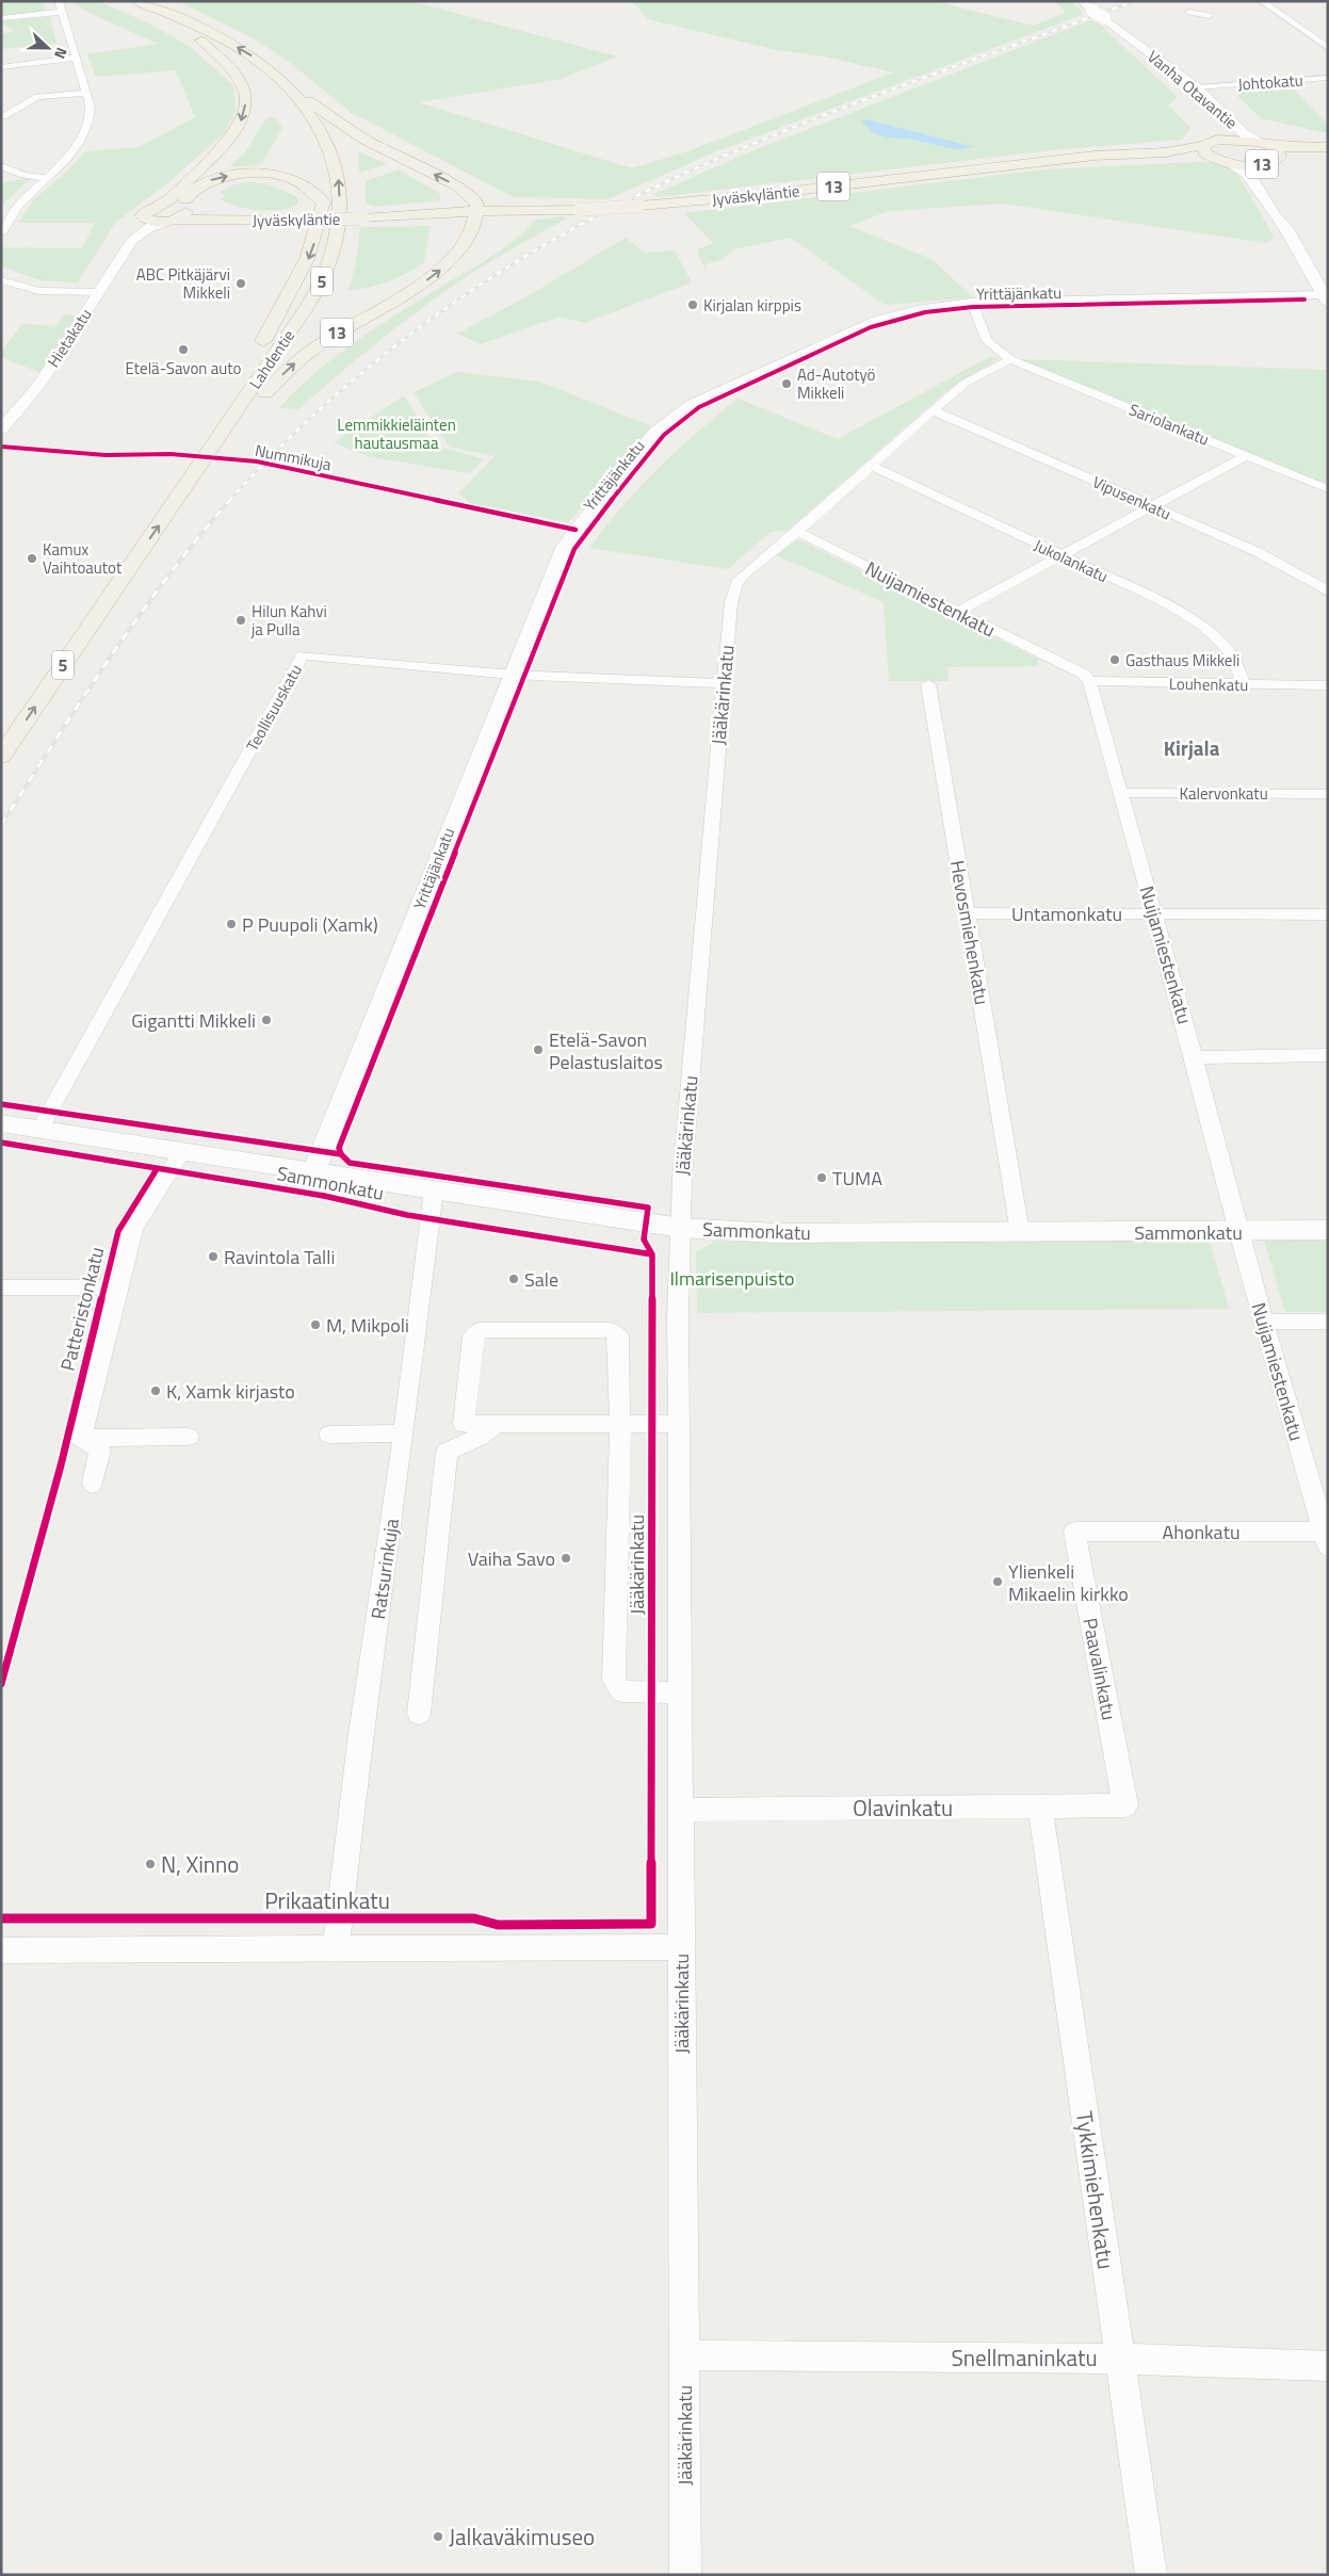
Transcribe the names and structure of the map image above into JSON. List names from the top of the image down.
{
  "streets": {
    "highway": [
      "13",
      "Jyväskyläntie",
      "5",
      "Lahdentie"
    ],
    "main road": ["Vanha Otavantie"],
    "street": [
      "Johtokatu",
      "Yrittäjänkatu",
      "Hietakatu",
      "Sariolankatu",
      "Vipusenkatu",
      "Jukolankatu",
      "Nuijamiestenkatu",
      "Louhenkatu",
      "Jääkärinkatu",
      "Teollisuuskatu",
      "Kalervonkatu",
      "Untamonkatu",
      "Hevosmiehenkatu",
      "Sammonkatu",
      "Patteristonkatu",
      "Ahonkatu",
      "Ratsurinkuja",
      "Paavalinkatu",
      "Olavinkatu",
      "Tykkimiehenkatu",
      "Snellmaninkatu"
    ],
    "cycle path": ["Nummikuja", "Prikaatinkatu"]
  },
  "crossings": [
    ["Johtokatu", "Vanha Otavantie"],
    ["Vanha Otavantie", "13"],
    ["Vanha Otavantie", "Jyväskyläntie"],
    ["13", "Jyväskyläntie"],
    ["13", "Lahdentie"],
    ["Jyväskyläntie", "Hietakatu"],
    ["Jyväskyläntie", "Lahdentie"],
    ["Yrittäjänkatu", "Teollisuuskatu"],
    ["Yrittäjänkatu", "Sammonkatu"],
    ["Hietakatu", "Lahdentie"],
    ["Sariolankatu", "Jääkärinkatu"],
    ["Vipusenkatu", "Jääkärinkatu"],
    ["Jukolankatu", "Louhenkatu"],
    ["Jukolankatu", "Jääkärinkatu"],
    ["Nuijamiestenkatu", "Louhenkatu"],
    ["Nuijamiestenkatu", "Jääkärinkatu"],
    ["Nuijamiestenkatu", "Kalervonkatu"],
    ["Nuijamiestenkatu", "Untamonkatu"],
    ["Nuijamiestenkatu", "Sammonkatu"],
    ["Nuijamiestenkatu", "Ahonkatu"],
    ["Jääkärinkatu", "Teollisuuskatu"],
    ["Jääkärinkatu", "Sammonkatu"],
    ["Jääkärinkatu", "Olavinkatu"],
    ["Jääkärinkatu", "Snellmaninkatu"],
    ["Teollisuuskatu", "Sammonkatu"],
    ["Untamonkatu", "Hevosmiehenkatu"],
    ["Hevosmiehenkatu", "Sammonkatu"],
    ["Sammonkatu", "Patteristonkatu"],
    ["Sammonkatu", "Ratsurinkuja"],
    ["Ahonkatu", "Paavalinkatu"],
    ["Paavalinkatu", "Olavinkatu"],
    ["Olavinkatu", "Tykkimiehenkatu"],
    ["Tykkimiehenkatu", "Snellmaninkatu"]
  ],
  "districts": ["Kirjala"],
  "parks": ["Lemmikkieläinten hautausmaa", "Ilmarisenpuisto"],
  "places": [
    "ABC Pitkäjärvi Mikkeli",
    "Kirjalan kirppis",
    "Etelä-Savon auto",
    "Ad-Autotyö Mikkeli",
    "Kamux Vaihtoautot",
    "Hilun Kahvi ja Pulla",
    "Gasthaus Mikkeli",
    "P Puupoli (Xamk)",
    "Gigantti Mikkeli",
    "Etelä-Savon Pelastuslaitos",
    "TUMA",
    "Ravintola Talli",
    "Sale",
    "M, Mikpoli",
    "K, Xamk kirjasto",
    "Vaiha Savo",
    "Ylienkeli Mikaelin kirkko",
    "N, Xinno",
    "Jalkaväkimuseo"
  ],
  "north": "right"
}
